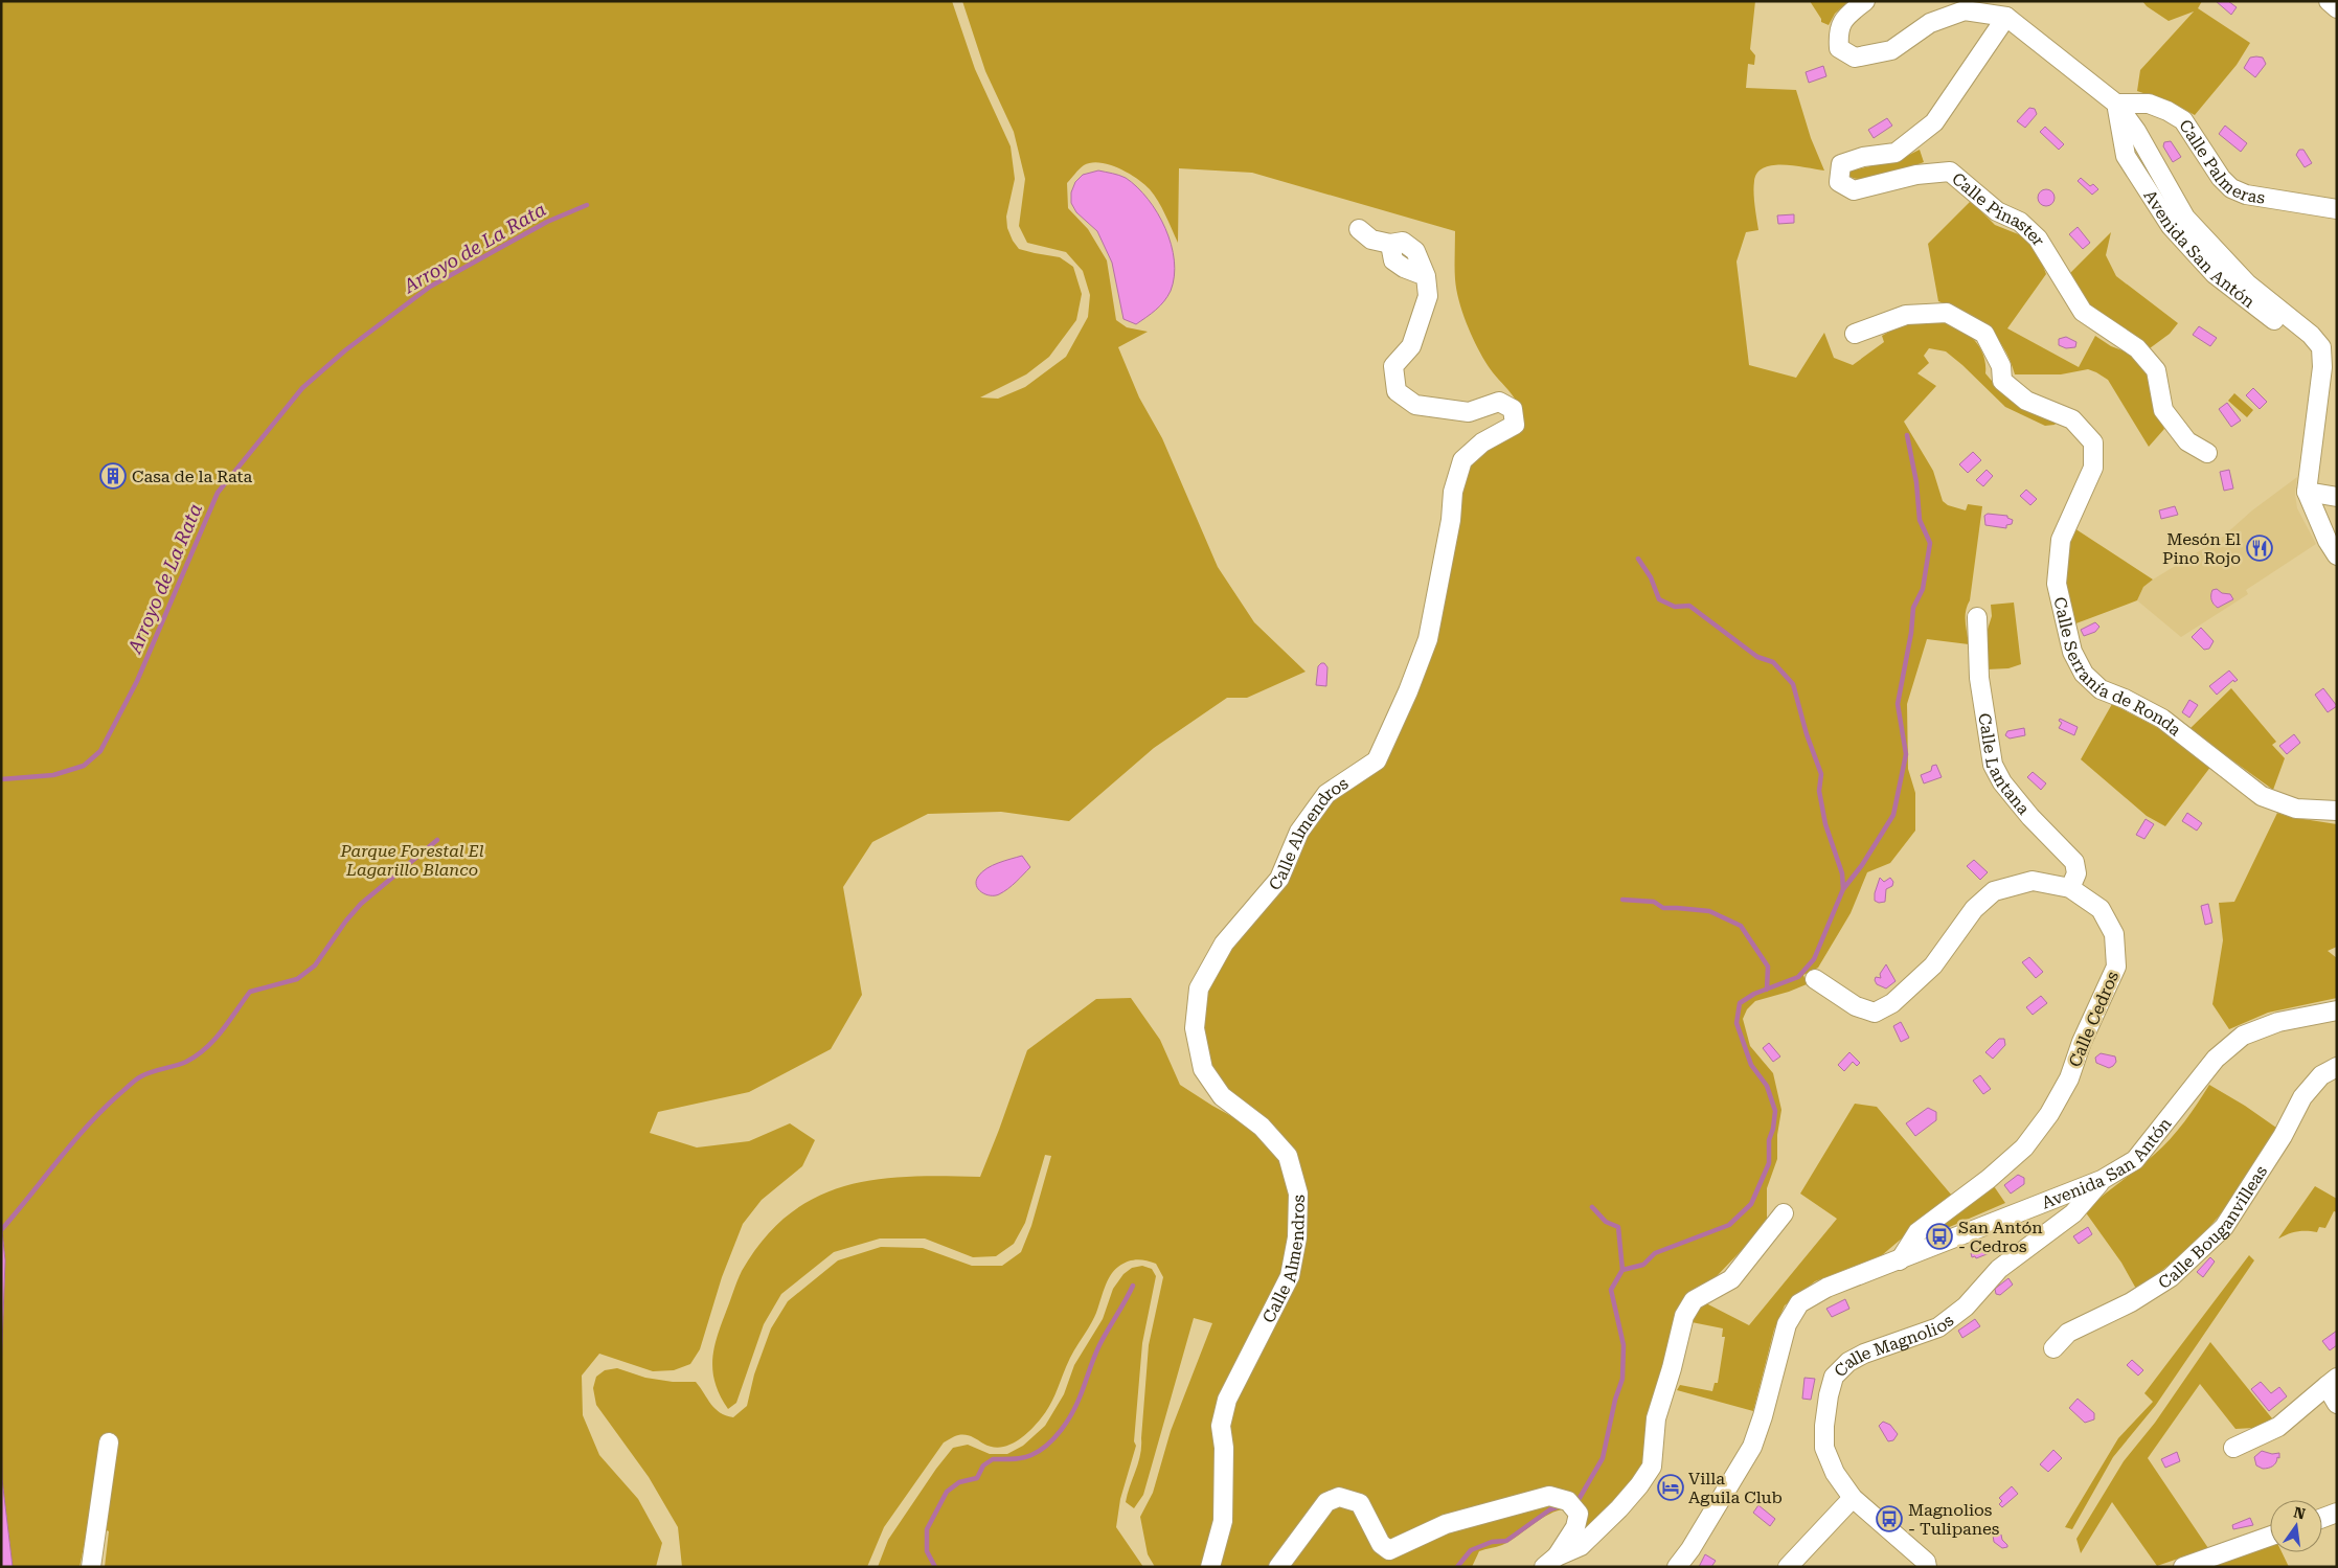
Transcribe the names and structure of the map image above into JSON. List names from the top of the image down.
{
  "streets": {
    "street": [
      "Calle Palmeras",
      "Calle Pinaster",
      "Avenida San Antón",
      "Calle Serranía de Ronda",
      "Calle Lantana",
      "Calle Almendros",
      "Calle Cedros",
      "Calle Bouganvilleas",
      "Calle Magnolios"
    ]
  },
  "crossings": [
    ["Calle Palmeras", "Avenida San Antón"],
    ["Calle Pinaster", "Avenida San Antón"],
    ["Avenida San Antón", "Calle Cedros"],
    ["Avenida San Antón", "Calle Magnolios"],
    ["Calle Lantana", "Calle Cedros"]
  ],
  "water": ["Arroyo de La Rata"],
  "parks": ["Parque Forestal El Lagarillo Blanco"],
  "places": {
    "building": ["Casa de la Rata"],
    "restaurant": ["Mesón El Pino Rojo"],
    "bus stop": ["San Antón - Cedros", "Magnolios - Tulipanes"],
    "hotel": ["Villa Aguila Club"]
  },
  "north": "top"
}
